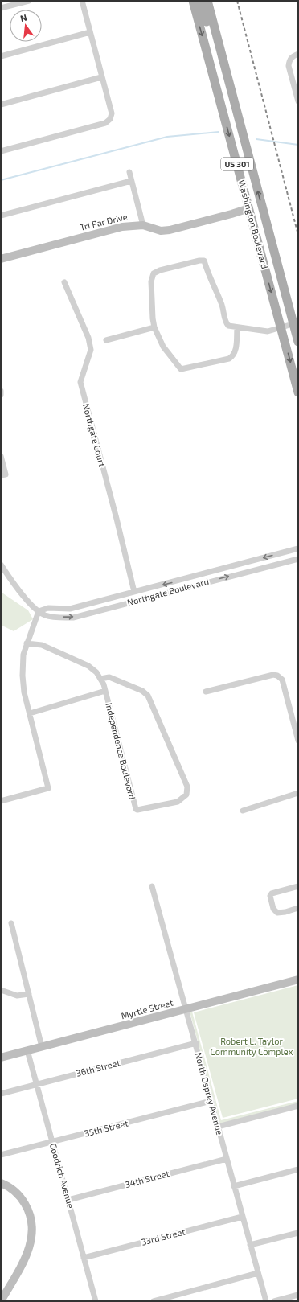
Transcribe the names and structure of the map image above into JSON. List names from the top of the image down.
{
  "streets": {
    "main road": ["US 301", "Washington Boulevard"],
    "street": [
      "Tri Par Drive",
      "Northgate Court",
      "Northgate Boulevard",
      "Independence Boulevard",
      "Myrtle Street",
      "36th Street",
      "North Osprey Avenue",
      "35th Street",
      "Goodrich Avenue",
      "34th Street",
      "33rd Street"
    ]
  },
  "crossings": [
    ["Tri Par Drive", "Washington Boulevard"],
    ["Northgate Court", "Northgate Boulevard"],
    ["Myrtle Street", "North Osprey Avenue"],
    ["Myrtle Street", "Goodrich Avenue"],
    ["36th Street", "North Osprey Avenue"],
    ["36th Street", "Goodrich Avenue"],
    ["North Osprey Avenue", "35th Street"],
    ["North Osprey Avenue", "34th Street"],
    ["North Osprey Avenue", "33rd Street"],
    ["35th Street", "Goodrich Avenue"],
    ["Goodrich Avenue", "34th Street"],
    ["Goodrich Avenue", "33rd Street"]
  ],
  "parks": ["Robert L. Taylor Community Complex"],
  "north": "top"
}
